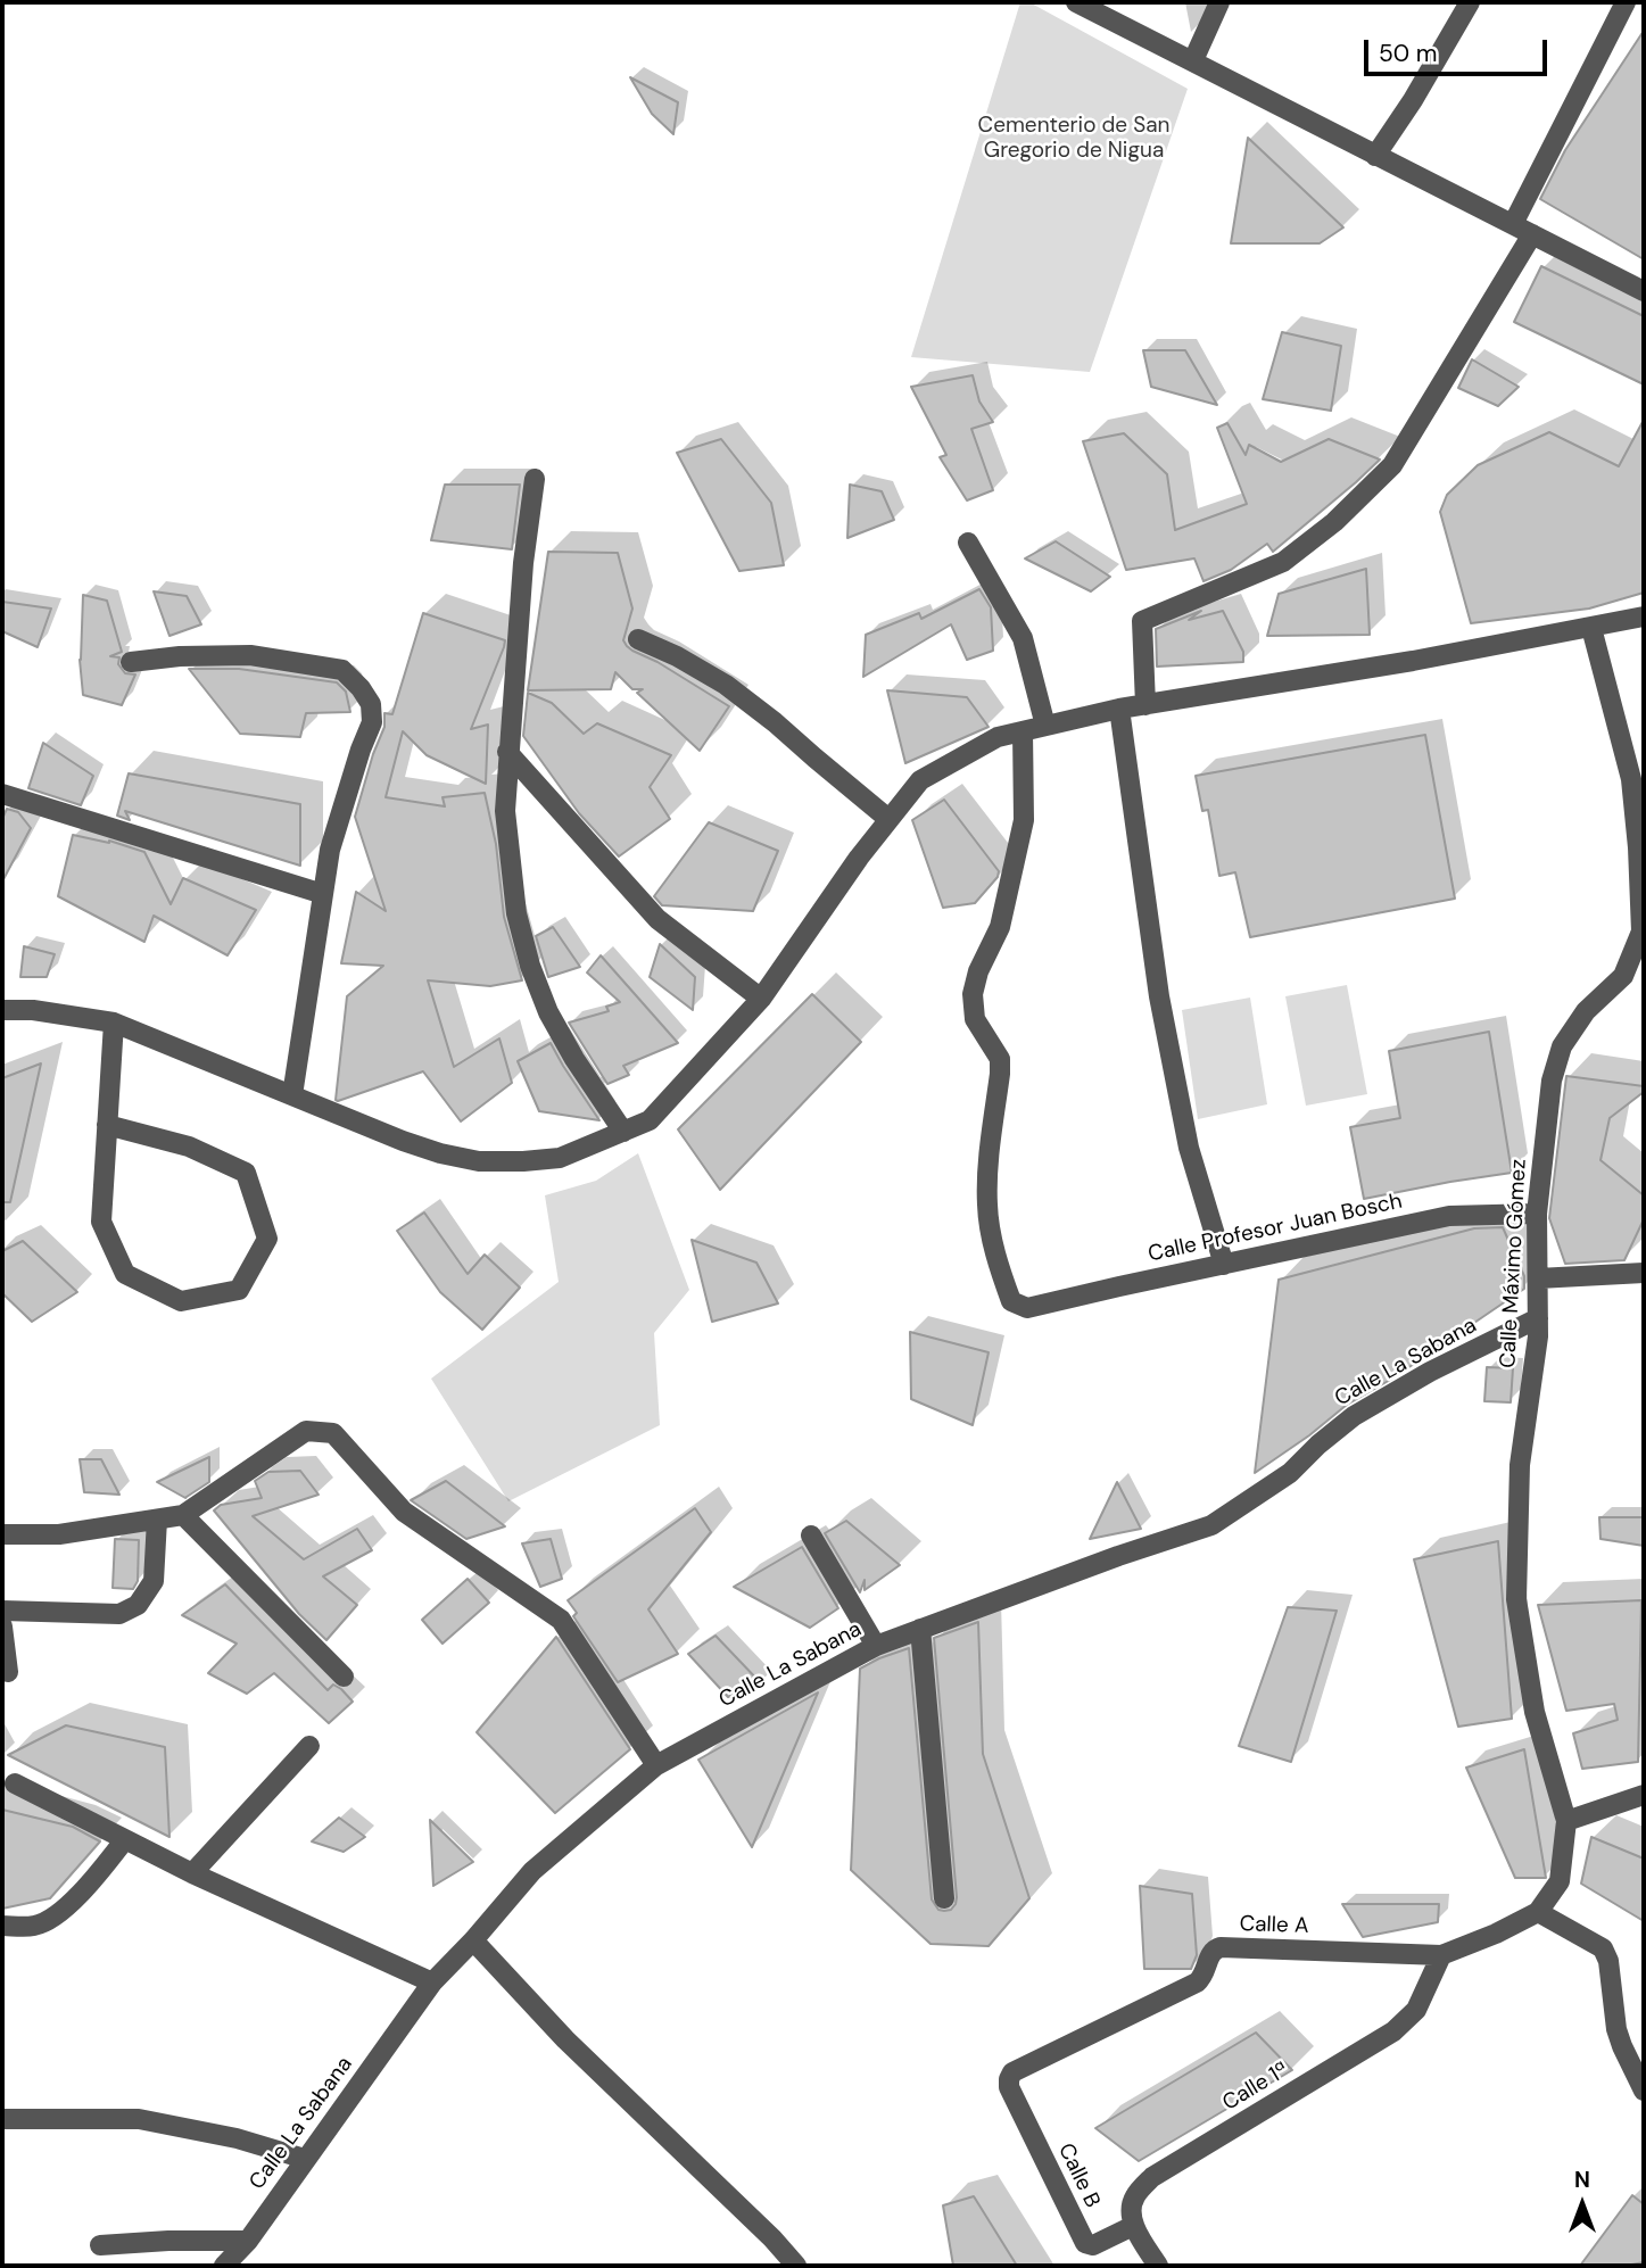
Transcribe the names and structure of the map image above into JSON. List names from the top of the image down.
{
  "streets": {
    "street": [
      "Calle Profesor Juan Bosch",
      "Calle Máximo Gómez",
      "Calle La Sabana",
      "Calle A",
      "Calle 1ª",
      "Calle B"
    ]
  },
  "crossings": [
    ["Calle Profesor Juan Bosch", "Calle Máximo Gómez"],
    ["Calle Máximo Gómez", "Calle La Sabana"],
    ["Calle Máximo Gómez", "Calle A"],
    ["Calle Máximo Gómez", "Calle 1ª"],
    ["Calle A", "Calle 1ª"],
    ["Calle A", "Calle B"],
    ["Calle 1ª", "Calle B"]
  ],
  "parks": ["Cementerio de San Gregorio de Nigua"],
  "scale_bar": "50 m",
  "north": "top"
}
